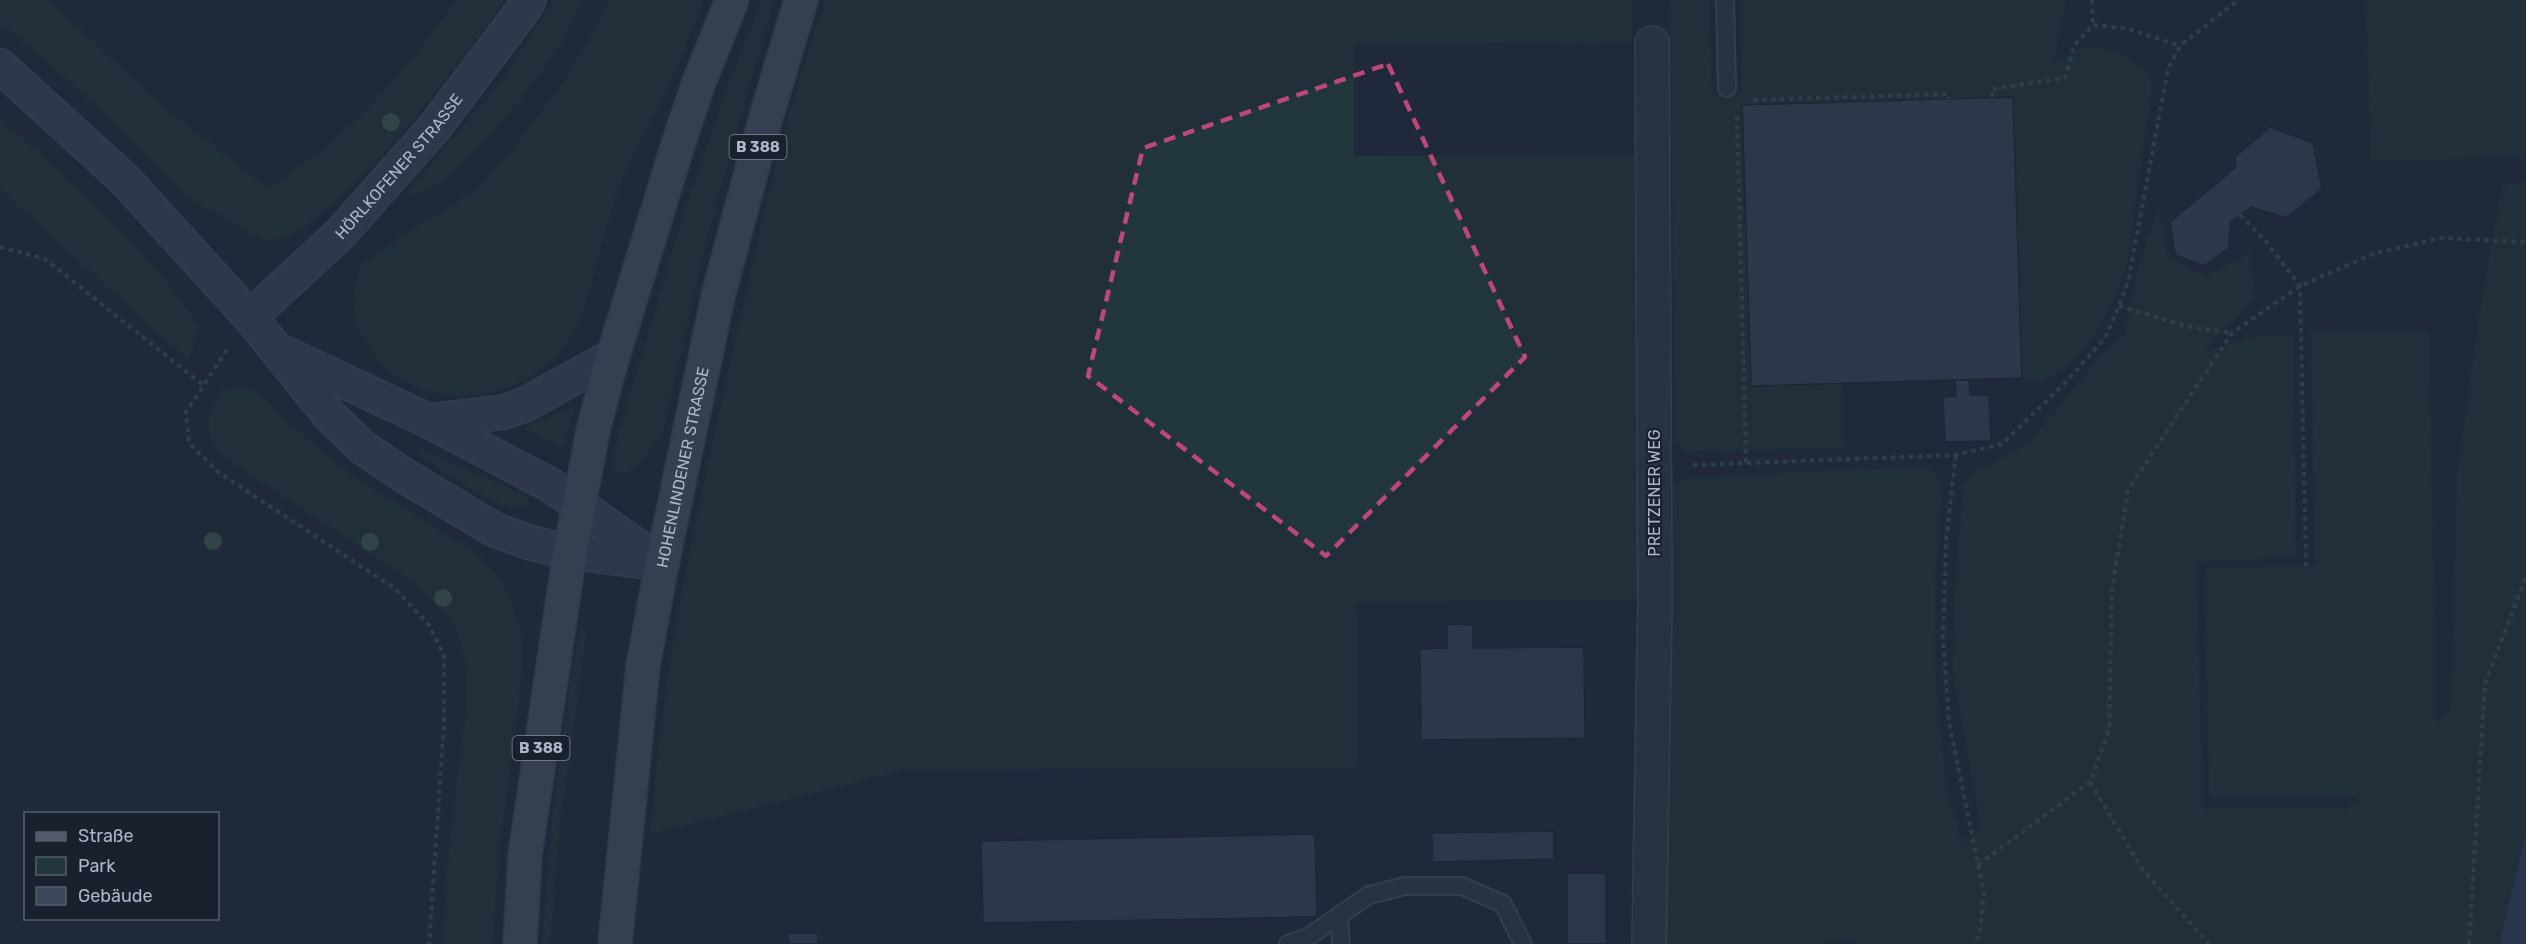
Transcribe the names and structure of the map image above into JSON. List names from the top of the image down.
{
  "streets": {
    "main road": ["B 388", "HÖRLKOFENER STRASSE", "HOHENLINDENER STRASSE"],
    "street": ["PRETZENER WEG"]
  },
  "legend": ["Straße", "Park", "Gebäude"]
}
